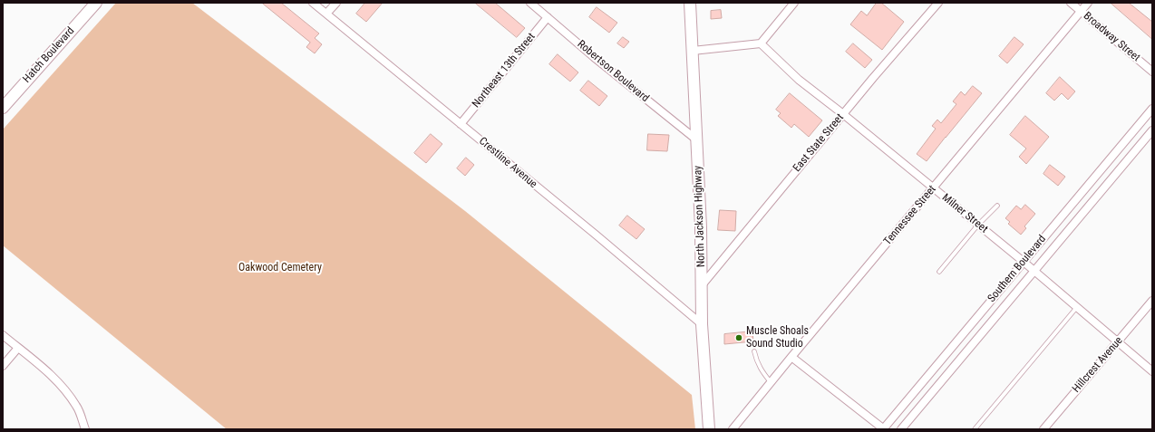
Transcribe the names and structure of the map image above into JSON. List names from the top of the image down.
{
  "streets": {
    "main road": ["Hatch Boulevard", "North Jackson Highway"],
    "street": [
      "Broadway Street",
      "Northeast 13th Street",
      "Robertson Boulevard",
      "East State Street",
      "Crestline Avenue",
      "Milner Street",
      "Tennessee Street",
      "Southern Boulevard",
      "Hillcrest Avenue"
    ]
  },
  "crossings": [
    ["Broadway Street", "Tennessee Street"],
    ["Northeast 13th Street", "Robertson Boulevard"],
    ["Northeast 13th Street", "Crestline Avenue"],
    ["Robertson Boulevard", "North Jackson Highway"],
    ["East State Street", "Milner Street"],
    ["East State Street", "North Jackson Highway"],
    ["Crestline Avenue", "North Jackson Highway"],
    ["Milner Street", "Tennessee Street"],
    ["Milner Street", "Southern Boulevard"],
    ["Milner Street", "Hillcrest Avenue"]
  ],
  "parks": ["Oakwood Cemetery"],
  "places": ["Muscle Shoals Sound Studio"]
}
